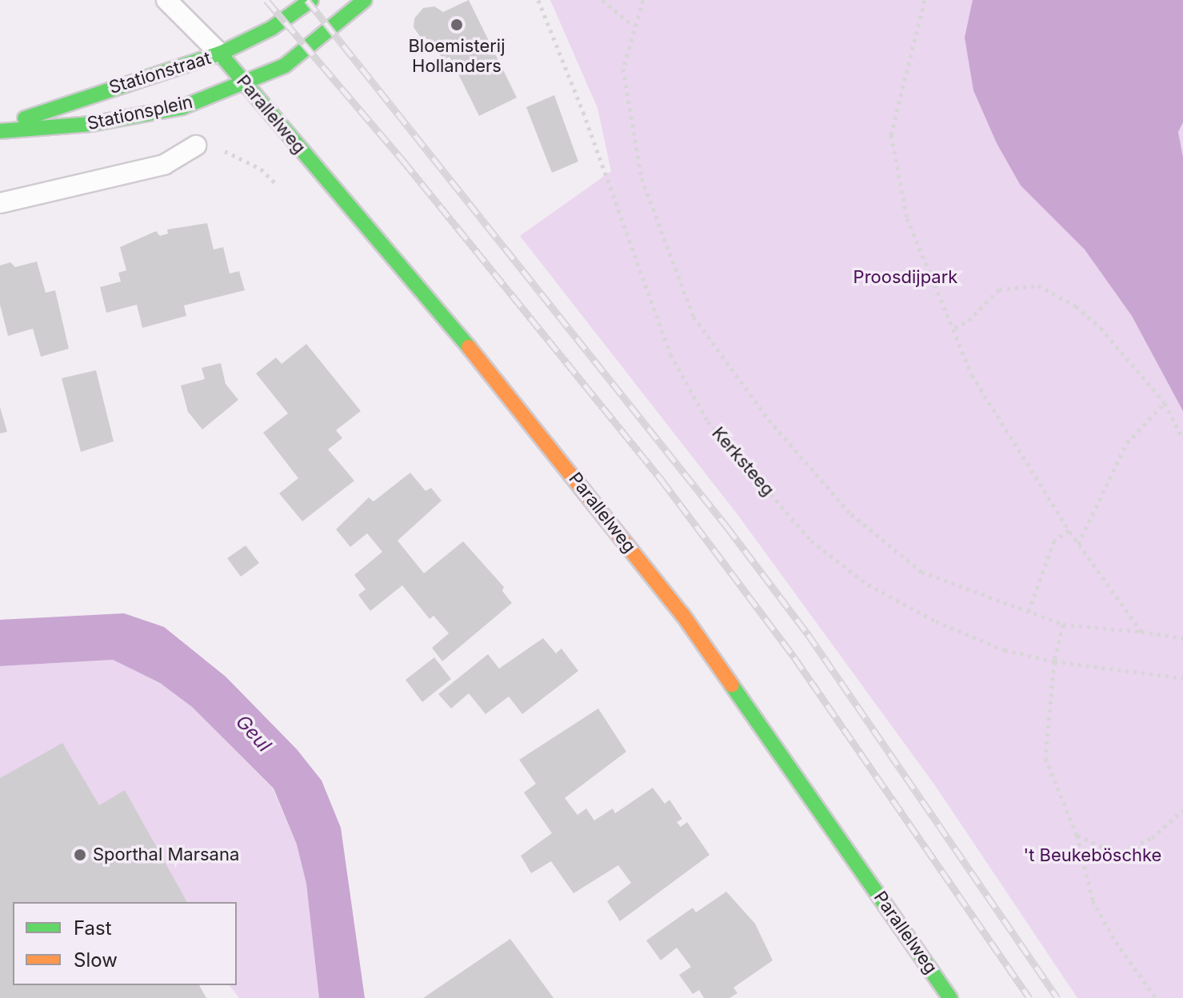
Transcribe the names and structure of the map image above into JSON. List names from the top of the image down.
{
  "streets": {
    "street": ["Stationstraat", "Stationsplein", "Parallelweg"],
    "path": ["Kerksteeg"]
  },
  "crossings": [
    ["Stationstraat", "Stationsplein"],
    ["Stationstraat", "Parallelweg"],
    ["Stationsplein", "Parallelweg"]
  ],
  "water": ["Geul"],
  "parks": ["Proosdijpark", "'t Beukeböschke"],
  "places": ["Bloemisterij Hollanders", "Sporthal Marsana"],
  "legend": ["Fast", "Slow"]
}
